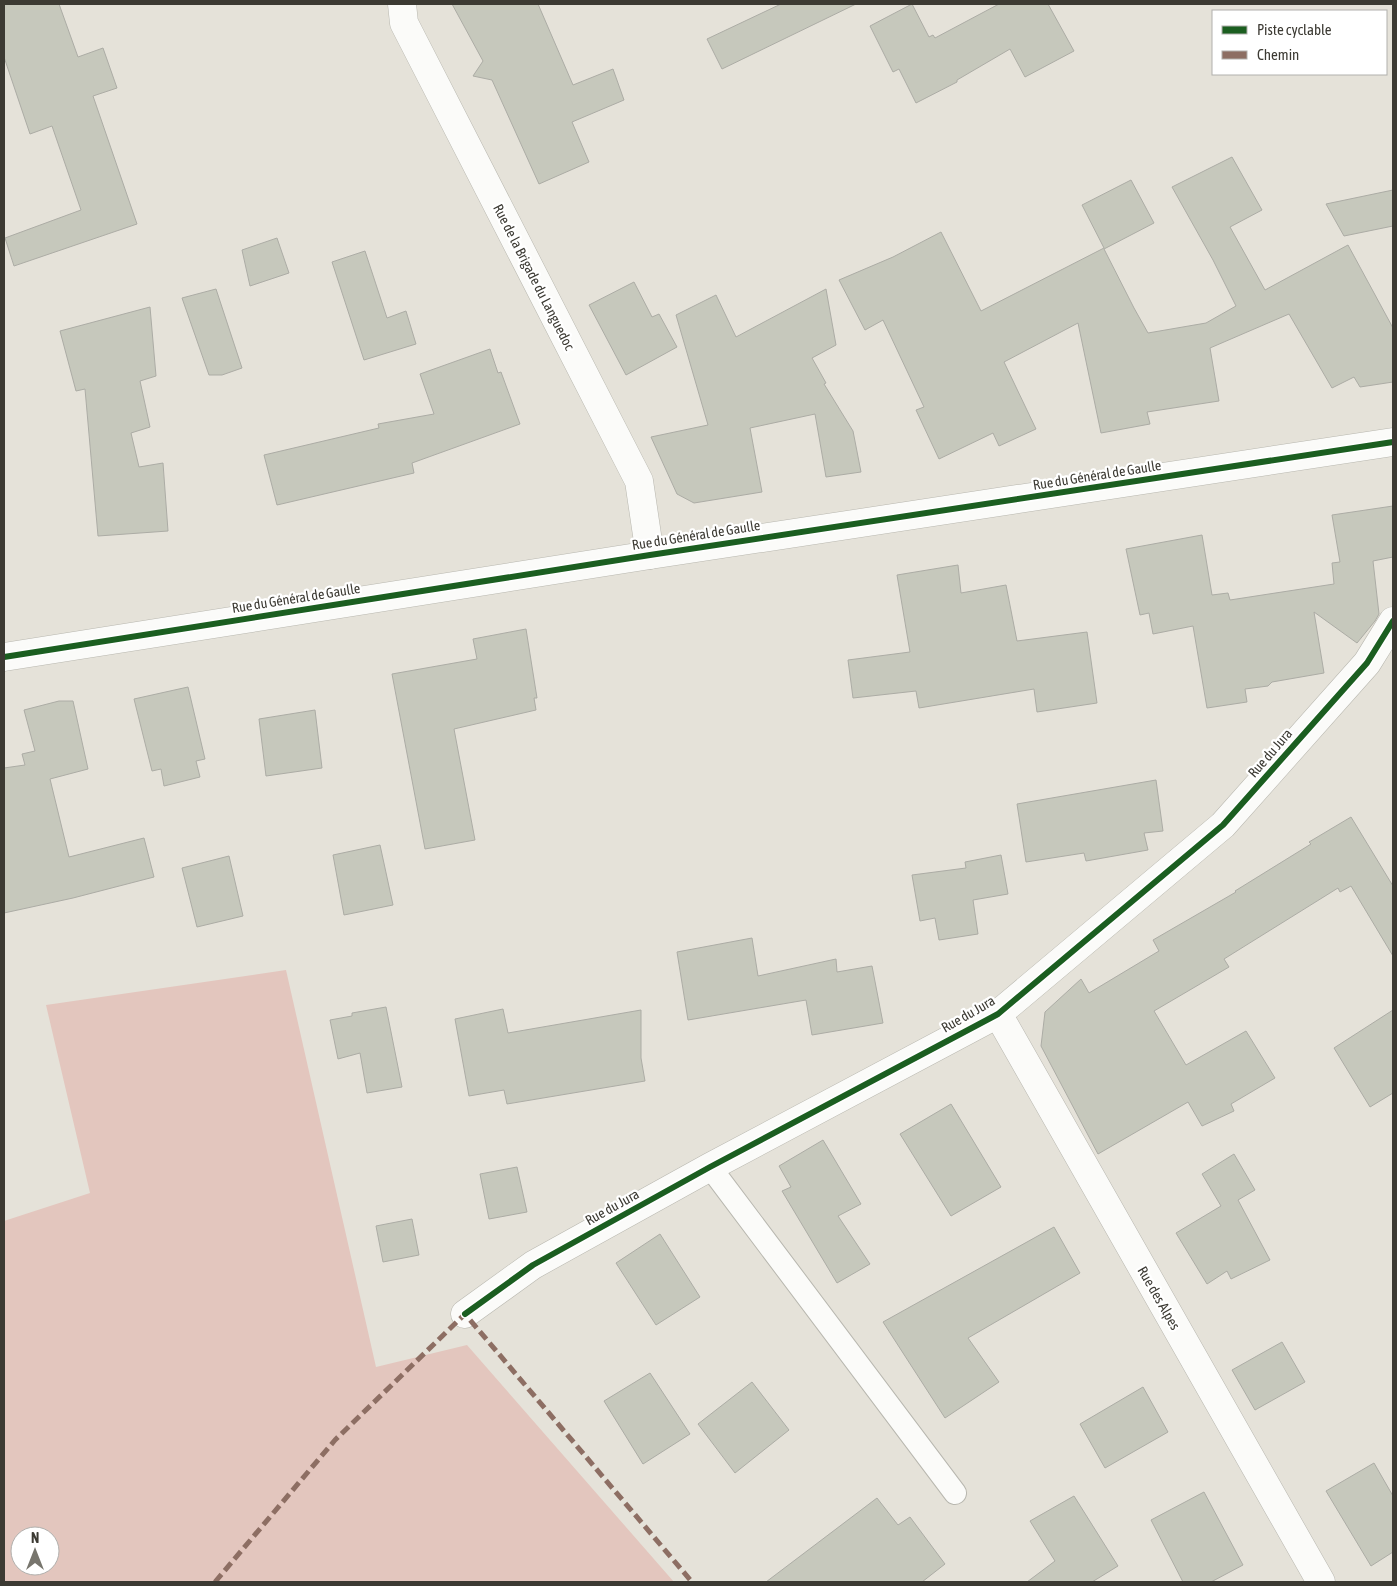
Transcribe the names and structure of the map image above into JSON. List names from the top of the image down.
{
  "streets": {
    "street": [
      "Rue de la Brigade du Languedoc",
      "Rue du Général de Gaulle",
      "Rue du Jura",
      "Rue des Alpes"
    ]
  },
  "crossings": [
    ["Rue de la Brigade du Languedoc", "Rue du Général de Gaulle"],
    ["Rue du Jura", "Rue des Alpes"]
  ],
  "legend": ["Piste cyclable", "Chemin"],
  "north": "top"
}
